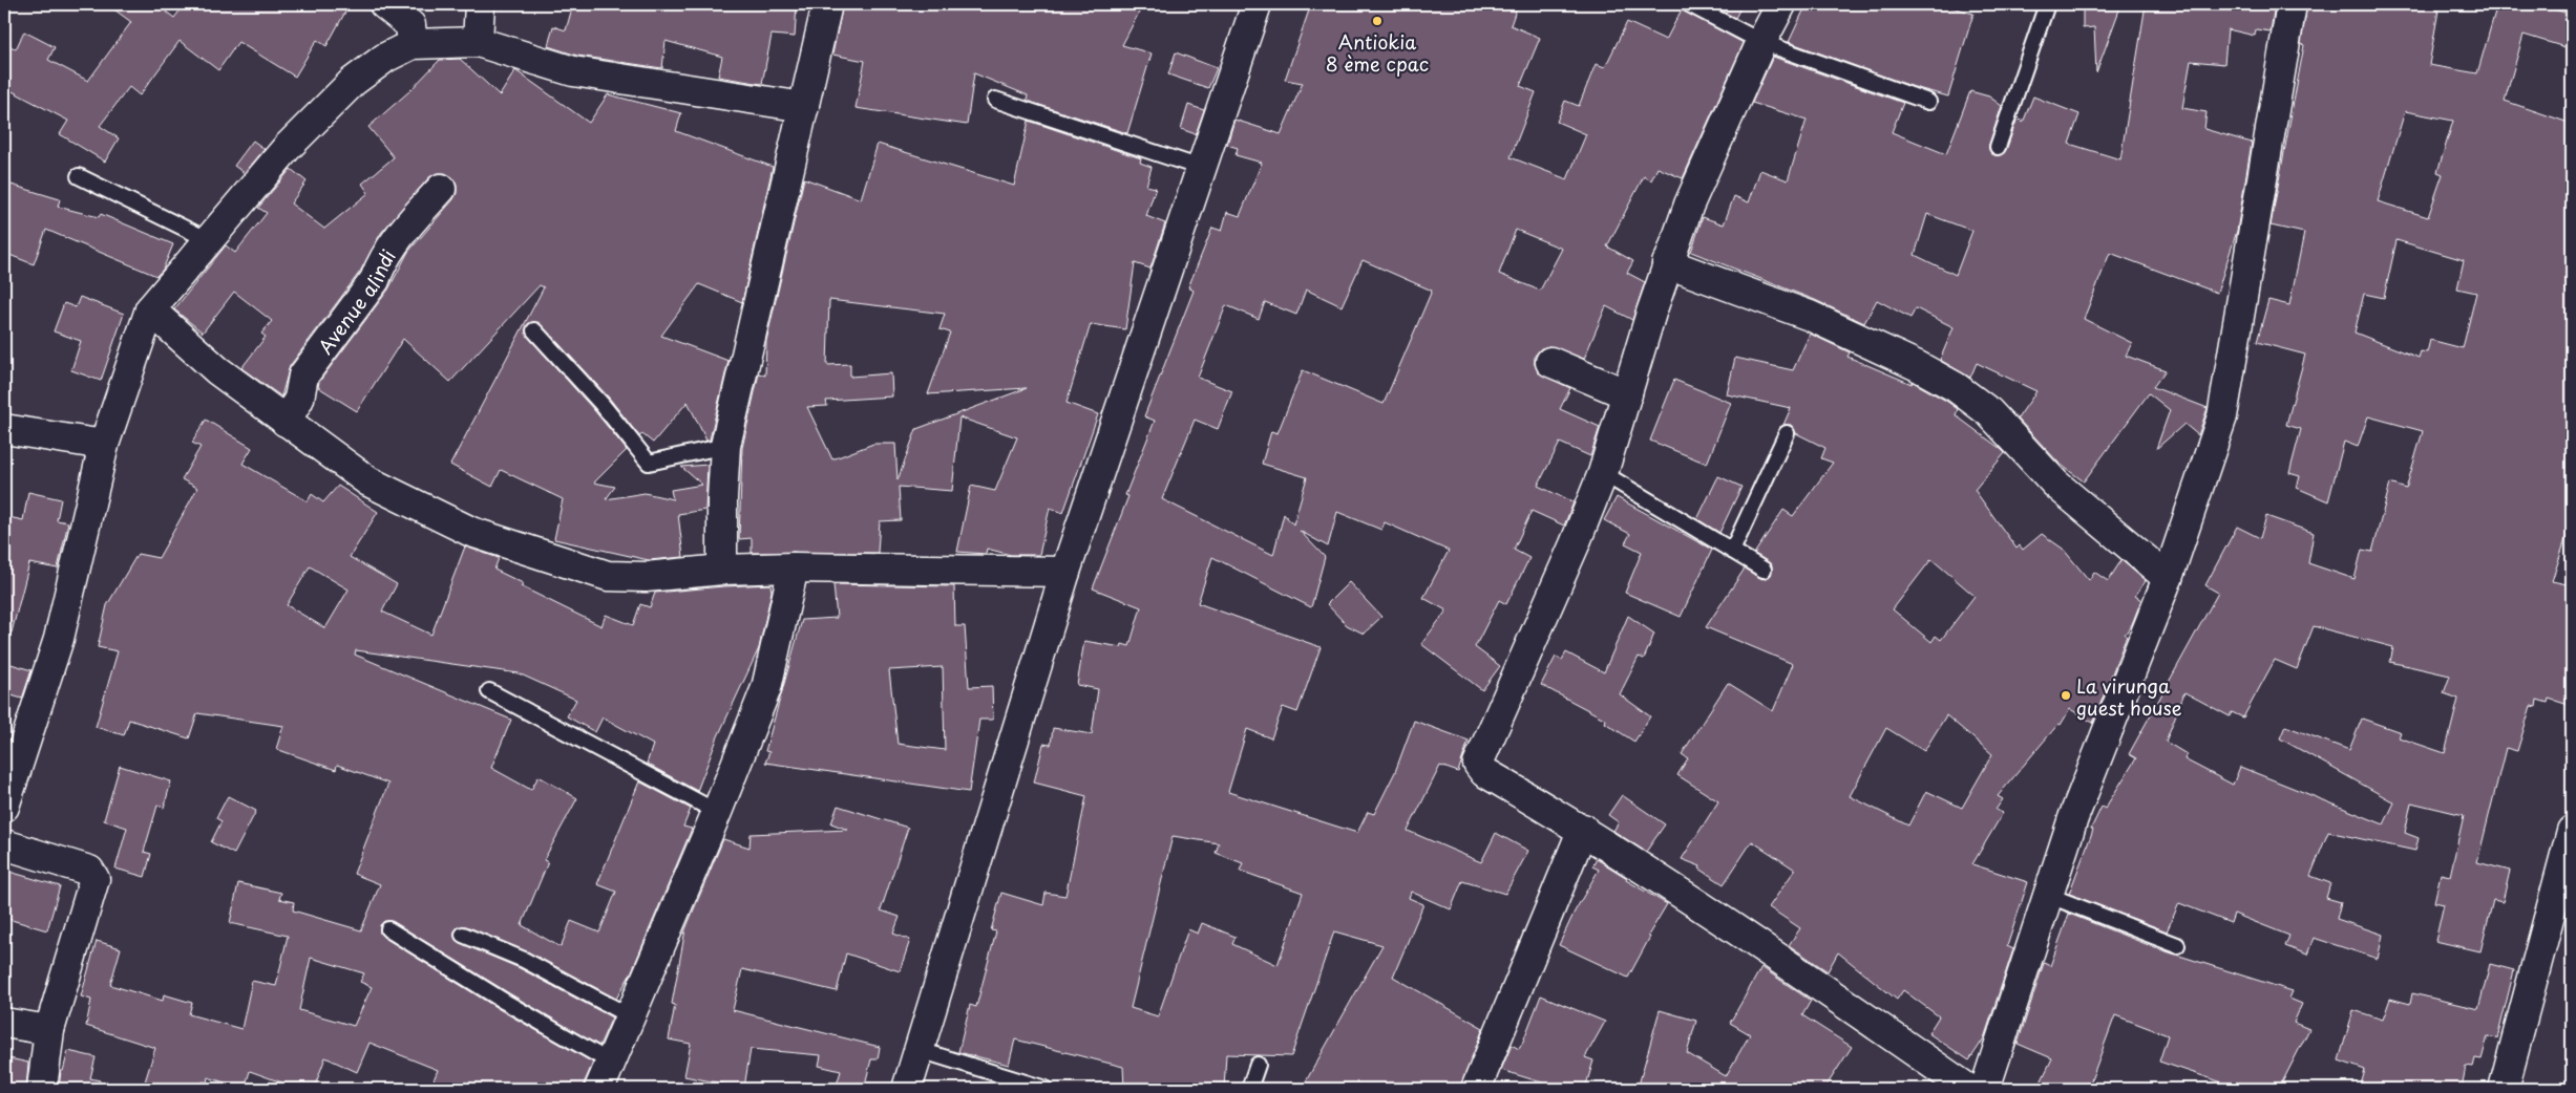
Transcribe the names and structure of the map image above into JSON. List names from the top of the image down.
{
  "streets": {
    "street": ["Avenue alindi"]
  },
  "places": ["Antiokia 8 ème cpac", "La virunga guest house"]
}
